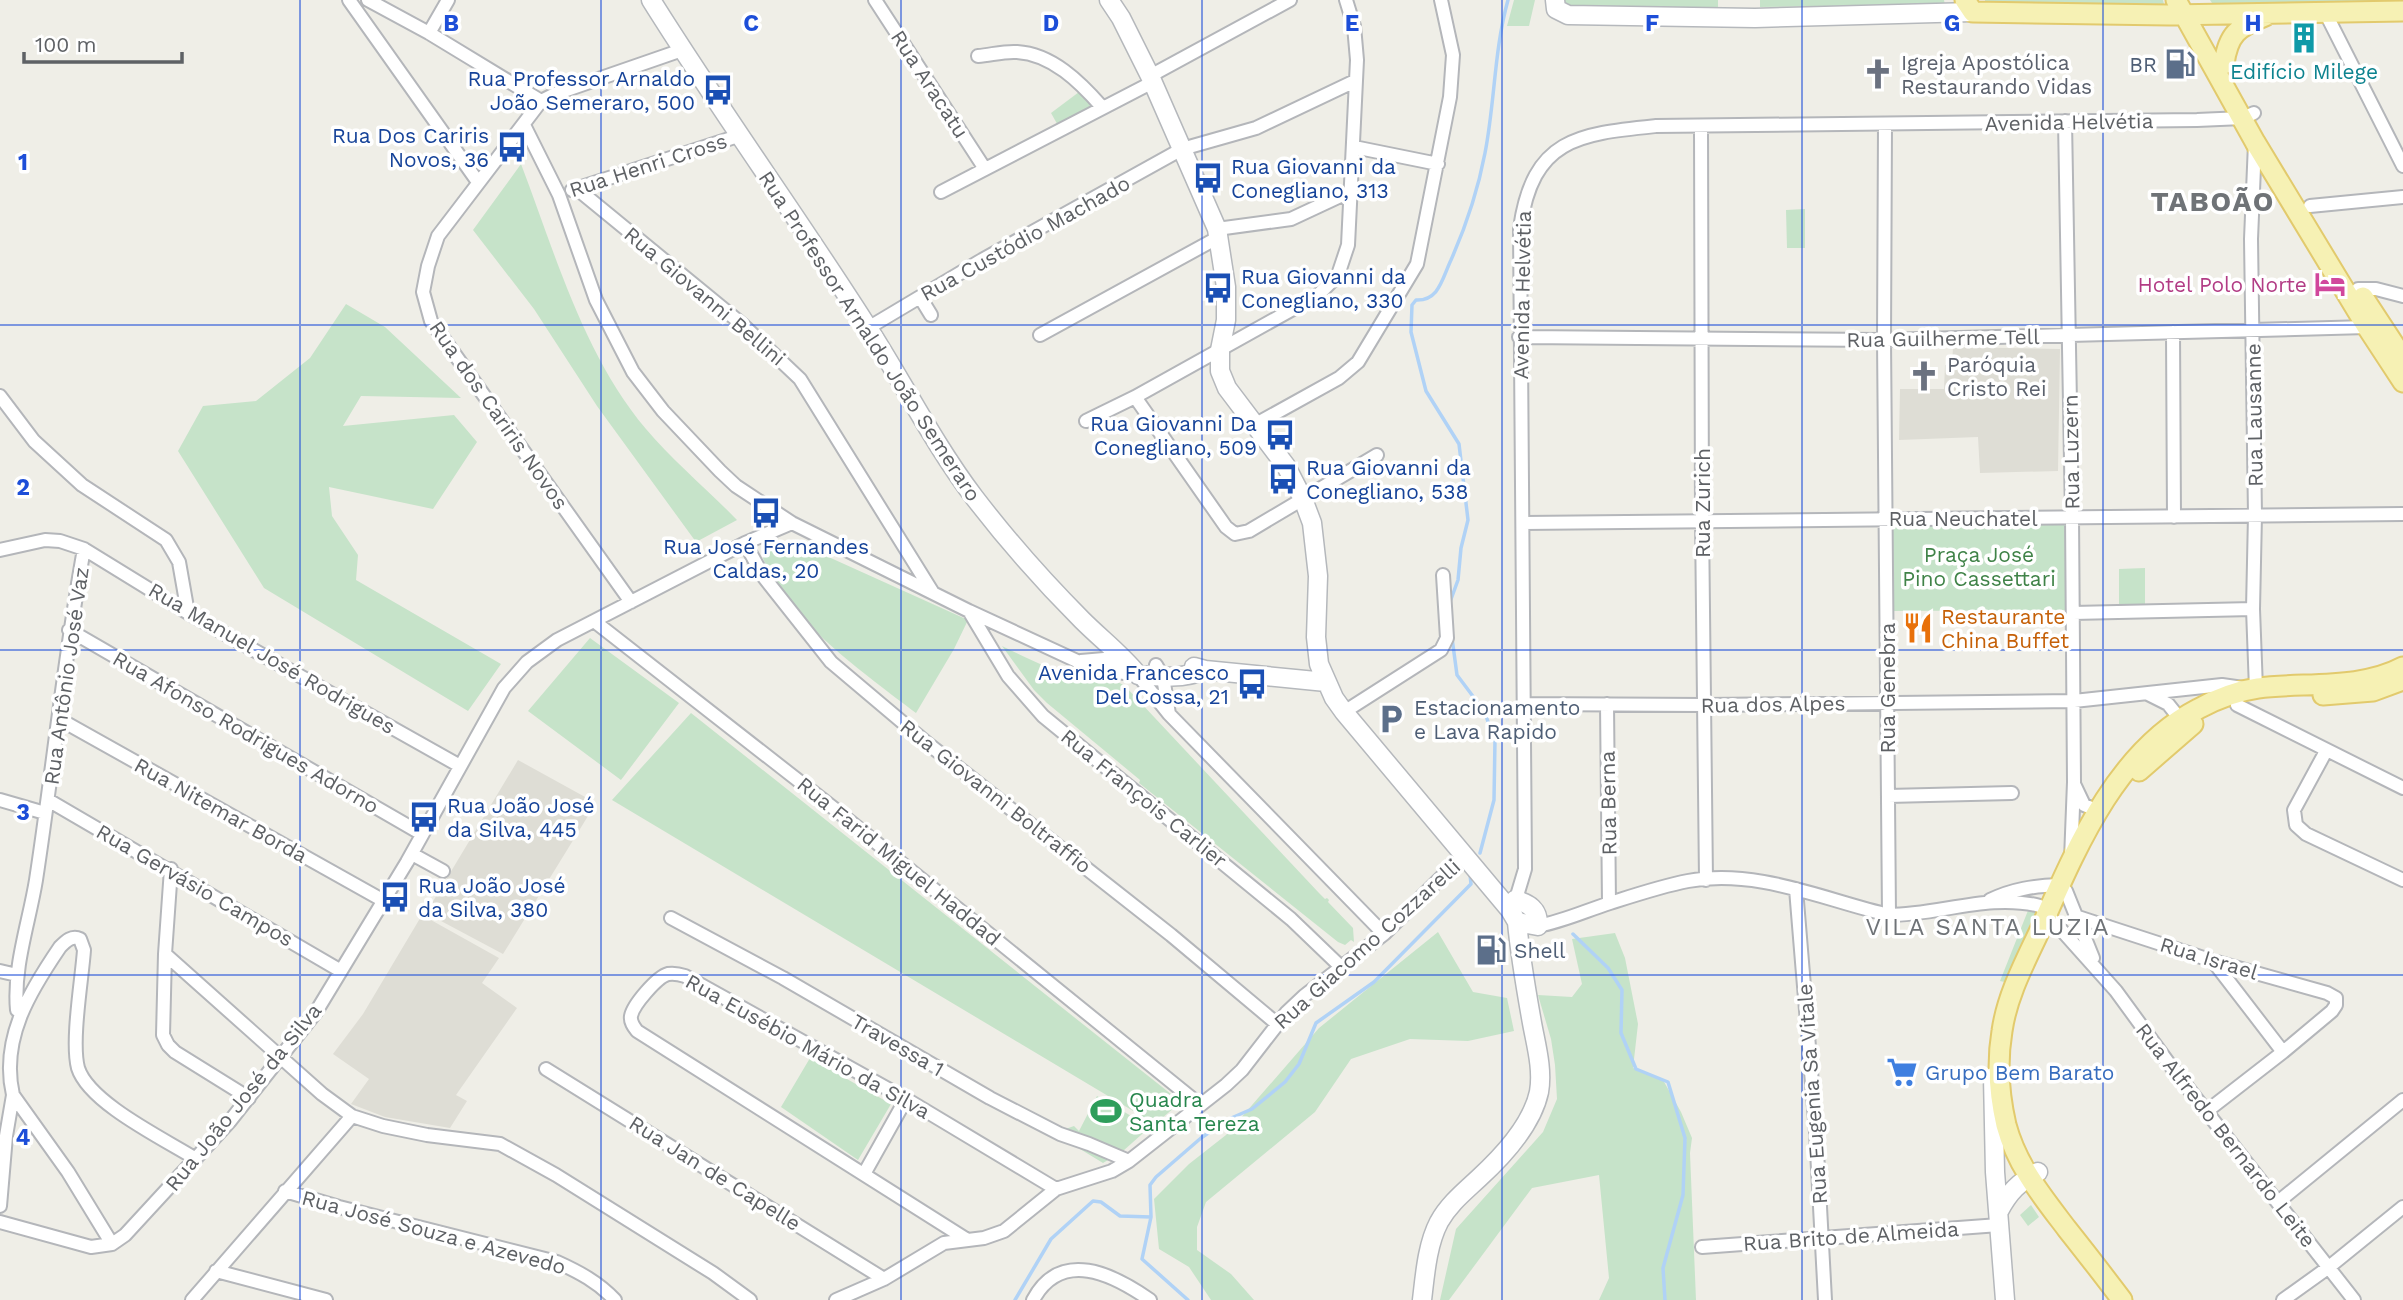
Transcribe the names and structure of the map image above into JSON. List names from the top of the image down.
{
  "streets": {
    "main road": ["Rua Professor Arnaldo João Semeraro"],
    "street": [
      "Rua Aracatu",
      "Avenida Helvétia",
      "Rua Henri Cross",
      "Rua Custódio Machado",
      "Rua Giovanni Bellini",
      "Rua Guilherme Tell",
      "Rua dos Cariris Novos",
      "Rua Lausanne",
      "Rua Luzern",
      "Rua Zurich",
      "Rua Neuchatel",
      "Rua Manuel José Rodrigues",
      "Rua Antônio José Vaz",
      "Rua Genebra",
      "Rua dos Alpes",
      "Rua Afonso Rodrigues Adorno",
      "Rua Giovanni Boltraffio",
      "Rua François Carlier",
      "Rua Berna",
      "Rua Nitemar Borda",
      "Rua Farid Miguel Haddad",
      "Rua Gervásio Campos",
      "Rua Giacomo Cozzarelli",
      "Rua Israel",
      "Travessa 1",
      "Rua Eusébio Mário da Silva",
      "Rua Eugenia Sa Vitale",
      "Rua João José da Silva",
      "Rua Alfredo Bernardo Leite",
      "Rua Jan de Capelle",
      "Rua José Souza e Azevedo",
      "Rua Brito de Almeida"
    ]
  },
  "crossings": [
    ["Avenida Helvétia", "Rua Guilherme Tell"],
    ["Avenida Helvétia", "Rua Luzern"],
    ["Avenida Helvétia", "Rua Zurich"],
    ["Avenida Helvétia", "Rua Neuchatel"],
    ["Avenida Helvétia", "Rua Genebra"],
    ["Avenida Helvétia", "Rua dos Alpes"],
    ["Rua Henri Cross", "Rua Giovanni Bellini"],
    ["Rua Henri Cross", "Rua Professor Arnaldo João Semeraro"],
    ["Rua Custódio Machado", "Rua Professor Arnaldo João Semeraro"],
    ["Rua Professor Arnaldo João Semeraro", "Rua Giacomo Cozzarelli"],
    ["Rua Guilherme Tell", "Rua Lausanne"],
    ["Rua Guilherme Tell", "Rua Luzern"],
    ["Rua Guilherme Tell", "Rua Zurich"],
    ["Rua Guilherme Tell", "Rua Genebra"],
    ["Rua dos Cariris Novos", "Rua João José da Silva"],
    ["Rua Lausanne", "Rua Neuchatel"],
    ["Rua Lausanne", "Rua dos Alpes"],
    ["Rua Luzern", "Rua Neuchatel"],
    ["Rua Luzern", "Rua dos Alpes"],
    ["Rua Zurich", "Rua Neuchatel"],
    ["Rua Zurich", "Rua dos Alpes"],
    ["Rua Neuchatel", "Rua Genebra"],
    ["Rua Manuel José Rodrigues", "Rua Antônio José Vaz"],
    ["Rua Manuel José Rodrigues", "Rua João José da Silva"],
    ["Rua Antônio José Vaz", "Rua Afonso Rodrigues Adorno"],
    ["Rua Antônio José Vaz", "Rua Nitemar Borda"],
    ["Rua Antônio José Vaz", "Rua Gervásio Campos"],
    ["Rua Genebra", "Rua dos Alpes"],
    ["Rua dos Alpes", "Rua Berna"],
    ["Rua Afonso Rodrigues Adorno", "Rua João José da Silva"],
    ["Rua Giovanni Boltraffio", "Rua Giacomo Cozzarelli"],
    ["Rua Giovanni Boltraffio", "Rua João José da Silva"],
    ["Rua François Carlier", "Rua Giacomo Cozzarelli"],
    ["Rua Nitemar Borda", "Rua João José da Silva"],
    ["Rua Farid Miguel Haddad", "Rua Giacomo Cozzarelli"],
    ["Rua Farid Miguel Haddad", "Rua João José da Silva"],
    ["Rua Gervásio Campos", "Rua João José da Silva"],
    ["Rua Giacomo Cozzarelli", "Travessa 1"],
    ["Rua Giacomo Cozzarelli", "Rua Eusébio Mário da Silva"],
    ["Rua Israel", "Rua Alfredo Bernardo Leite"],
    ["Rua Eugenia Sa Vitale", "Rua Brito de Almeida"]
  ],
  "districts": ["TABOÃO", "VILA SANTA LUZIA"],
  "parks": ["Praça José Pino Cassettari"],
  "places": {
    "building": ["Edifício Milege"],
    "fuel station": ["BR", "Shell"],
    "church": ["Igreja Apostólica Restaurando Vidas", "Paróquia Cristo Rei"],
    "bus stop": [
      "Rua Professor Arnaldo João Semeraro, 500",
      "Rua Dos Cariris Novos, 36",
      "Rua Giovanni da Conegliano, 313",
      "Rua Giovanni da Conegliano, 330",
      "Rua Giovanni Da Conegliano, 509",
      "Rua Giovanni da Conegliano, 538",
      "Rua José Fernandes Caldas, 20",
      "Avenida Francesco Del Cossa, 21",
      "Rua João José da Silva, 445",
      "Rua João José da Silva, 380"
    ],
    "hotel": ["Hotel Polo Norte"],
    "restaurant": ["Restaurante China Buffet"],
    "parking": ["Estacionamento e Lava Rapido"],
    "supermarket": ["Grupo Bem Barato"],
    "sports": ["Quadra Santa Tereza"]
  },
  "scale_bar": "100 m",
  "grid": {
    "columns": [
      "B",
      "C",
      "D",
      "E",
      "F",
      "G",
      "H"
    ],
    "rows": [
      "1",
      "2",
      "3",
      "4"
    ]
  }
}
